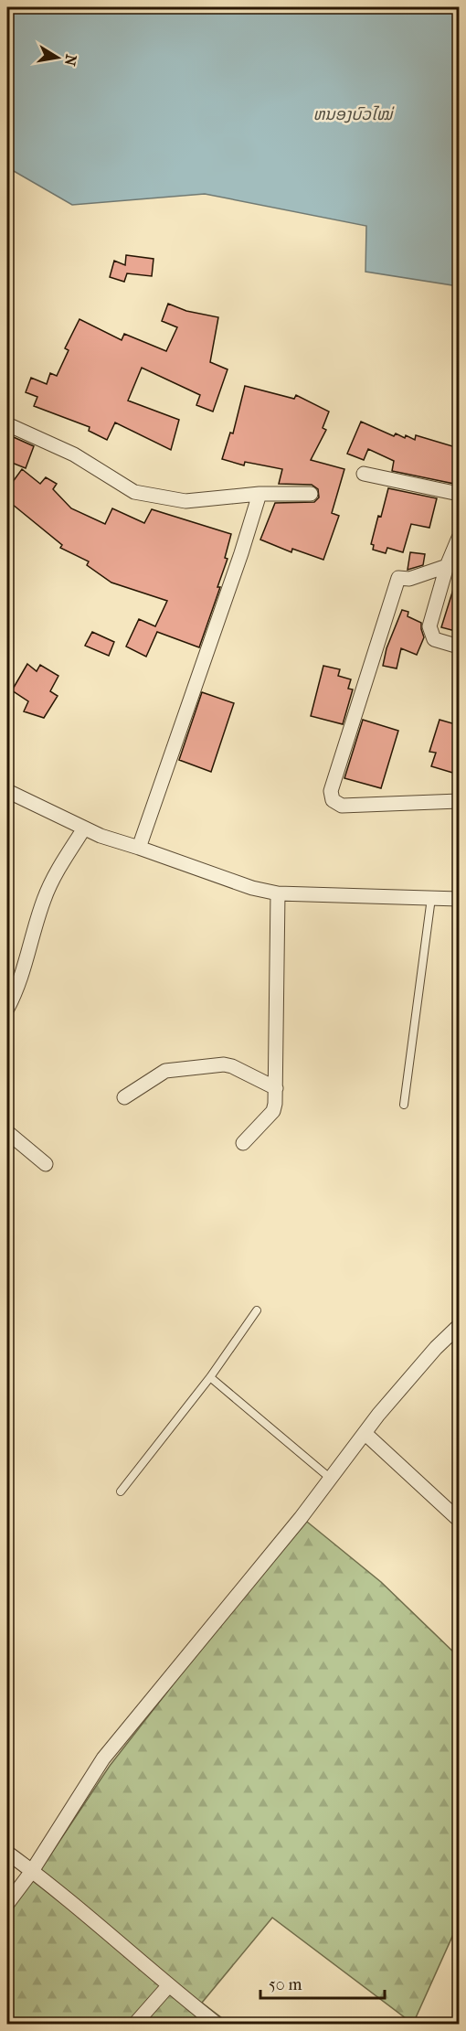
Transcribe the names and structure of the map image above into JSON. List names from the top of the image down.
{
  "water": ["ຫນອງບົວໄໝ່"],
  "scale_bar": "50 m",
  "north": "right"
}
